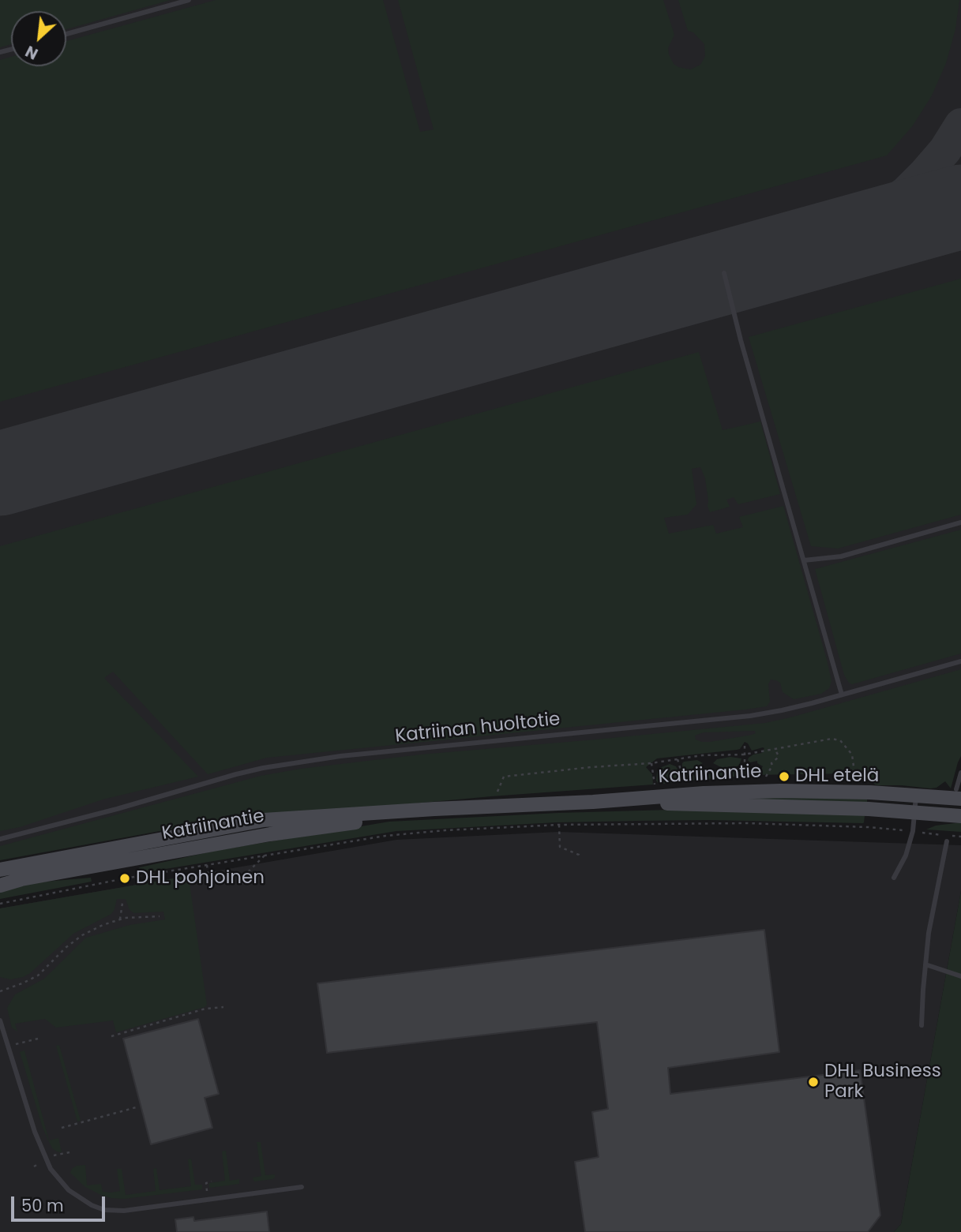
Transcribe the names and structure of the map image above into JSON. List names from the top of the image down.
{
  "streets": {
    "main road": ["Katriinantie"],
    "lane": ["Katriinan huoltotie"]
  },
  "places": ["DHL etelä", "DHL pohjoinen", "DHL Business Park"],
  "scale_bar": "50 m",
  "north": "bottom left"
}
